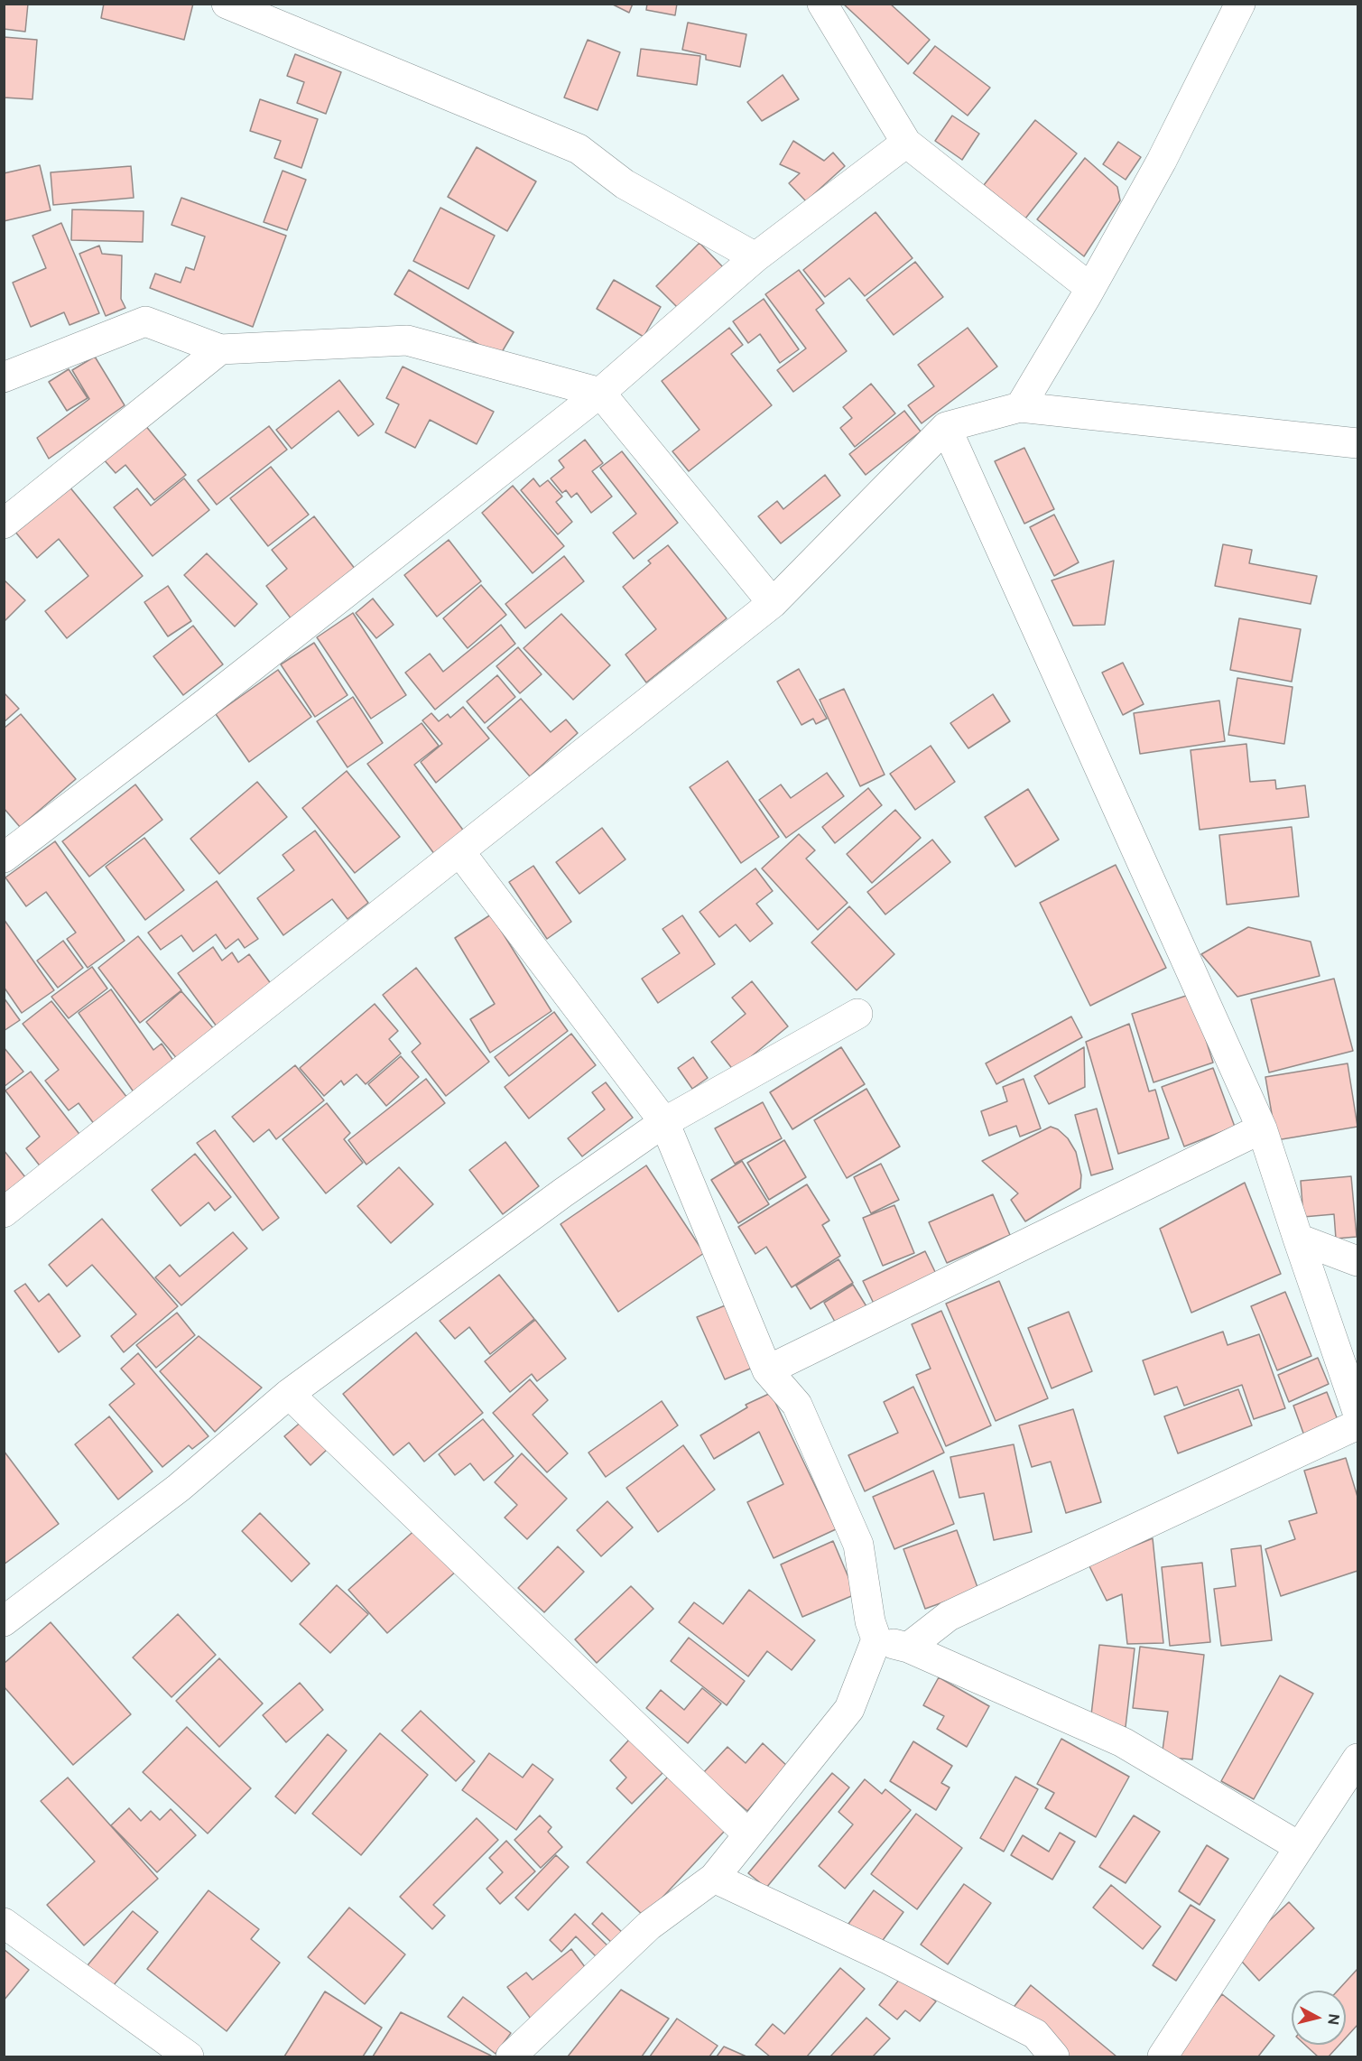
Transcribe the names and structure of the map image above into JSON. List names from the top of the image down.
{
  "north": "right"
}
